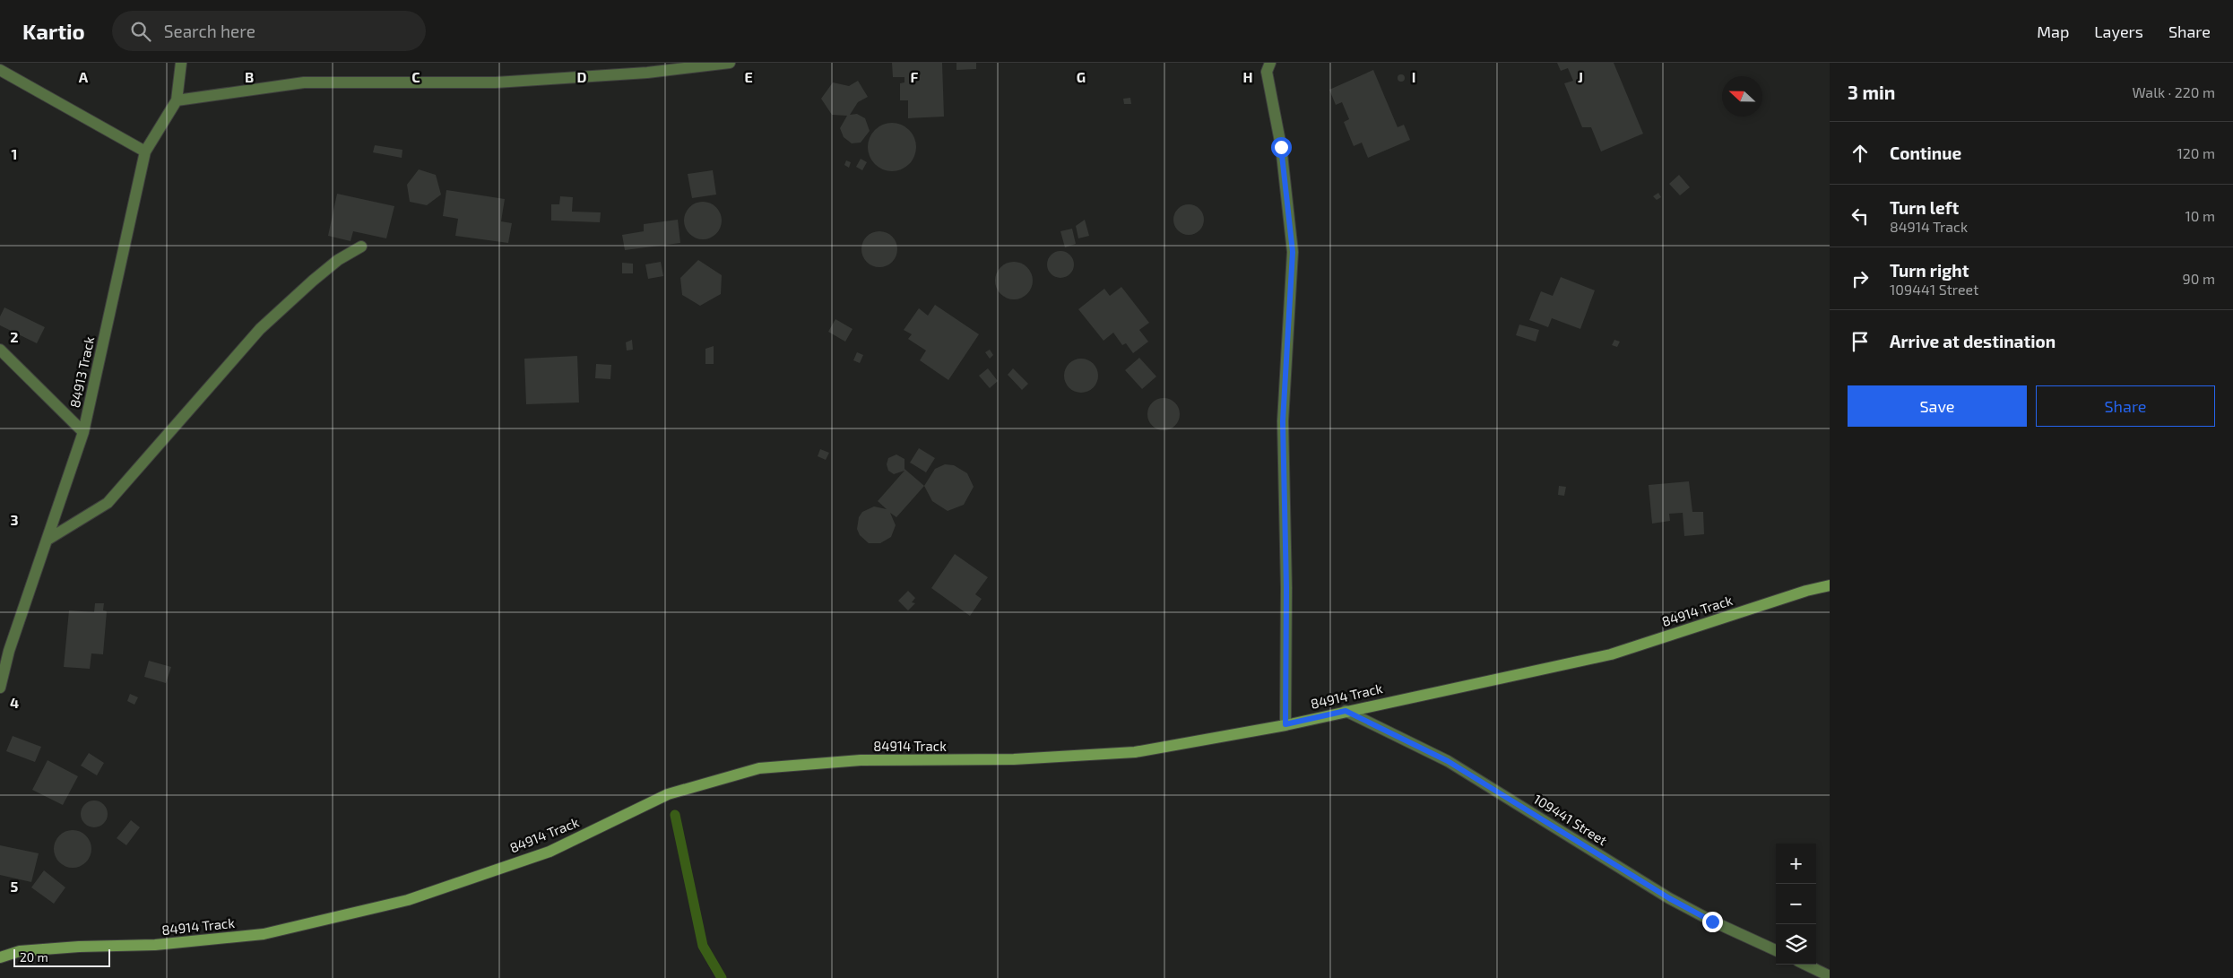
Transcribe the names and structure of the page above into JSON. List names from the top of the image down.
{
  "streets": {
    "street": ["84913 Track", "84914 Track", "109441 Street"]
  },
  "crossings": [
    ["84914 Track", "109441 Street"]
  ],
  "scale_bar": "20 m",
  "north": "left",
  "page": {
    "header": "Kartio",
    "search": "Search here",
    "nav": ["Map", "Layers", "Share"],
    "heading": ["3 min", "Walk · 220 m"],
    "list": [
      ["Continue", "120 m"],
      ["Turn left", "84914 Track", "10 m"],
      ["Turn right", "109441 Street", "90 m"],
      "Arrive at destination"
    ],
    "buttons": ["Save", "Share"],
    "map_buttons": ["+", "−"],
    "scale": "20 m"
  },
  "grid": {
    "columns": [
      "A",
      "B",
      "C",
      "D",
      "E",
      "F",
      "G",
      "H",
      "I",
      "J"
    ],
    "rows": [
      "1",
      "2",
      "3",
      "4",
      "5"
    ]
  }
}
